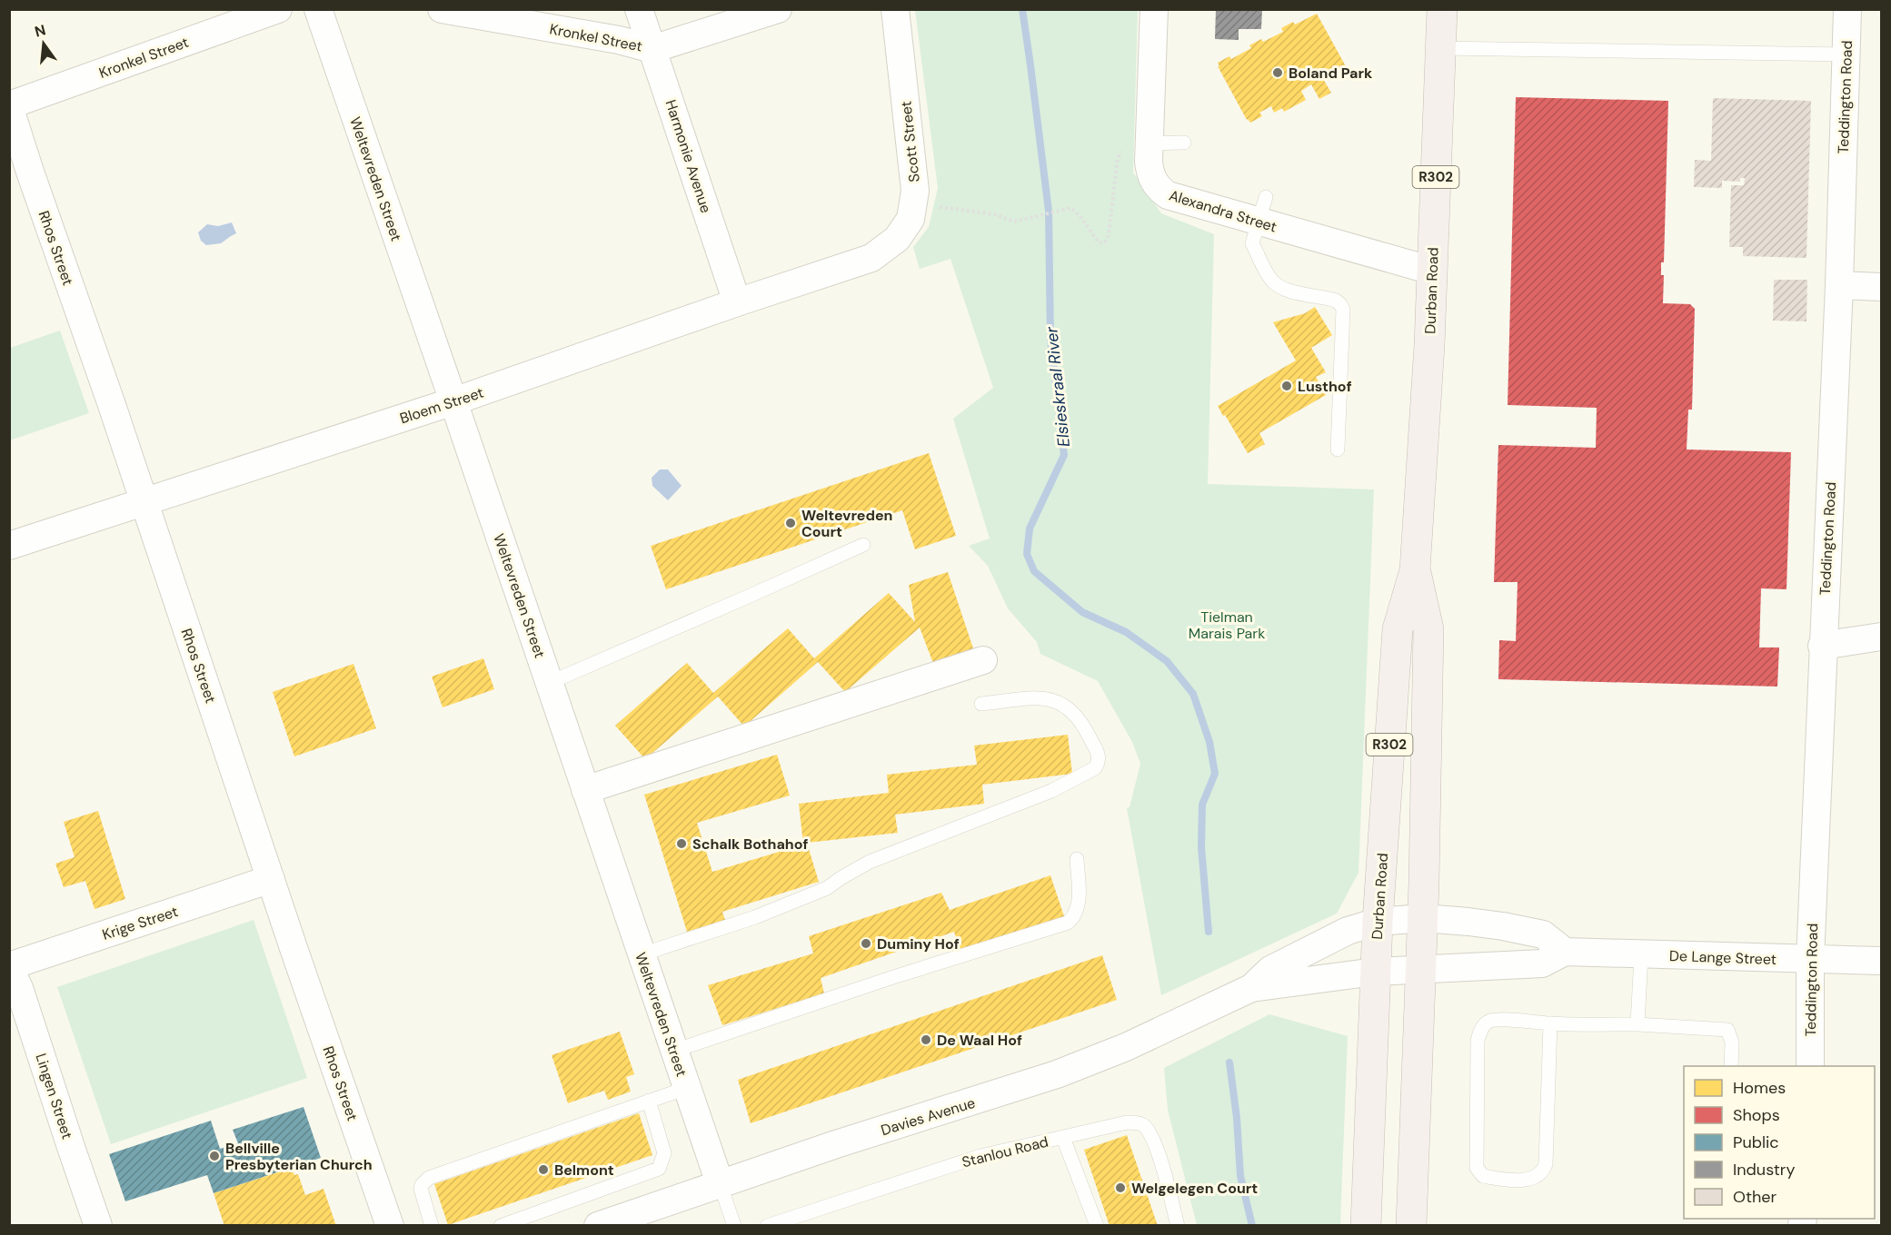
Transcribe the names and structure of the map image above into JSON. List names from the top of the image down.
{
  "streets": {
    "main road": ["R302", "Durban Road"],
    "street": [
      "Kronkel Street",
      "Teddington Road",
      "Scott Street",
      "Harmonie Avenue",
      "Weltevreden Street",
      "Alexandra Street",
      "Rhos Street",
      "Bloem Street",
      "Krige Street",
      "De Lange Street",
      "Lingen Street",
      "Davies Avenue"
    ],
    "lane": ["Stanlou Road"]
  },
  "crossings": [
    ["Kronkel Street", "Harmonie Avenue"],
    ["Kronkel Street", "Rhos Street"],
    ["Teddington Road", "De Lange Street"],
    ["Scott Street", "Bloem Street"],
    ["Harmonie Avenue", "Bloem Street"],
    ["Weltevreden Street", "Bloem Street"],
    ["Weltevreden Street", "Davies Avenue"],
    ["Alexandra Street", "Durban Road"],
    ["Rhos Street", "Bloem Street"],
    ["Rhos Street", "Krige Street"],
    ["Durban Road", "De Lange Street"],
    ["Durban Road", "Davies Avenue"],
    ["Krige Street", "Lingen Street"],
    ["De Lange Street", "Davies Avenue"]
  ],
  "water": ["Elsieskraal River"],
  "parks": ["Tielman Marais Park"],
  "places": [
    "Boland Park",
    "Lusthof",
    "Weltevreden Court",
    "Schalk Bothahof",
    "Duminy Hof",
    "De Waal Hof",
    "Bellville Presbyterian Church",
    "Belmont",
    "Welgelegen Court"
  ],
  "legend": [
    "Homes",
    "Shops",
    "Public",
    "Industry",
    "Other"
  ],
  "north": "top"
}
